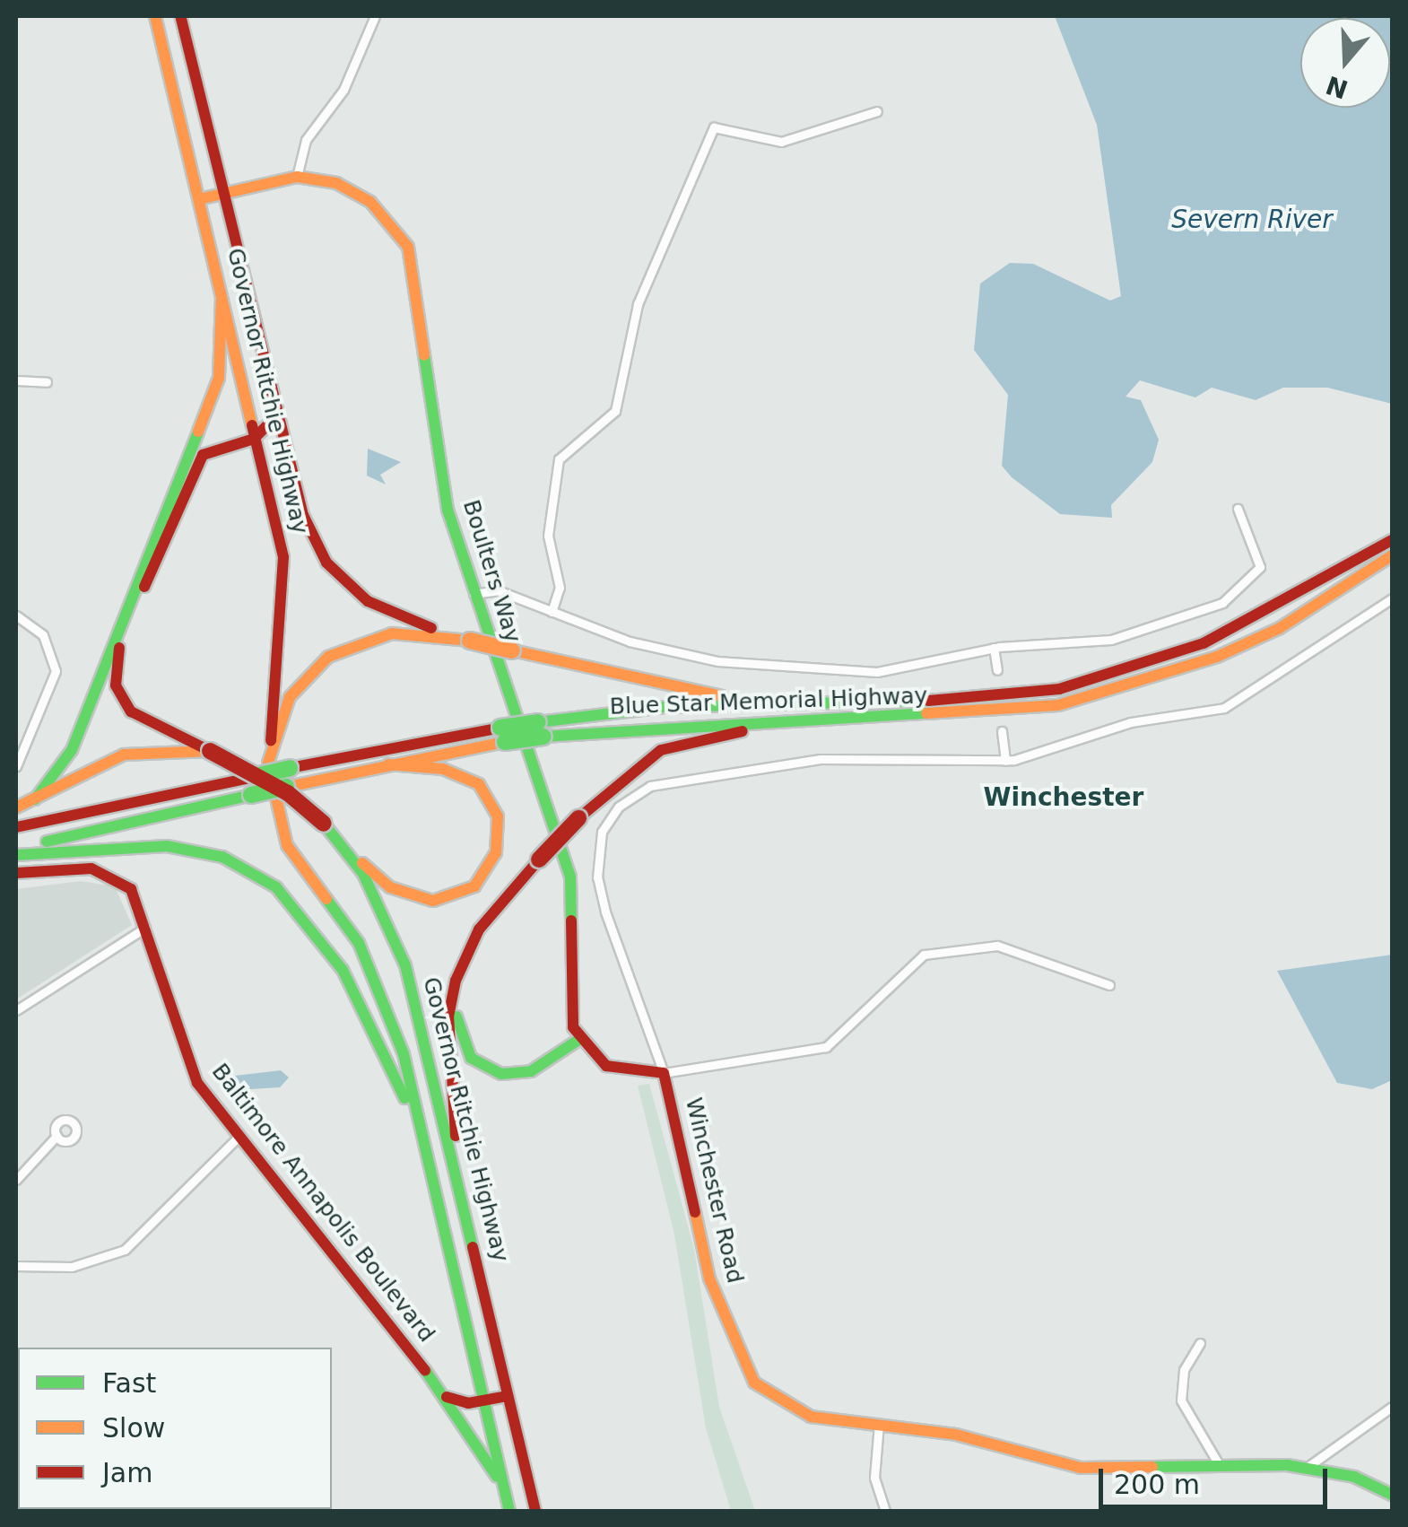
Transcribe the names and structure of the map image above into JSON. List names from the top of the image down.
{
  "streets": {
    "main road": [
      "Governor Ritchie Highway",
      "Boulters Way",
      "Blue Star Memorial Highway",
      "Winchester Road",
      "Baltimore Annapolis Boulevard"
    ]
  },
  "crossings": [
    ["Governor Ritchie Highway", "Boulters Way"],
    ["Governor Ritchie Highway", "Baltimore Annapolis Boulevard"]
  ],
  "districts": ["Winchester"],
  "water": ["Severn River"],
  "legend": ["Fast", "Slow", "Jam"],
  "scale_bar": "200 m",
  "north": "bottom"
}
